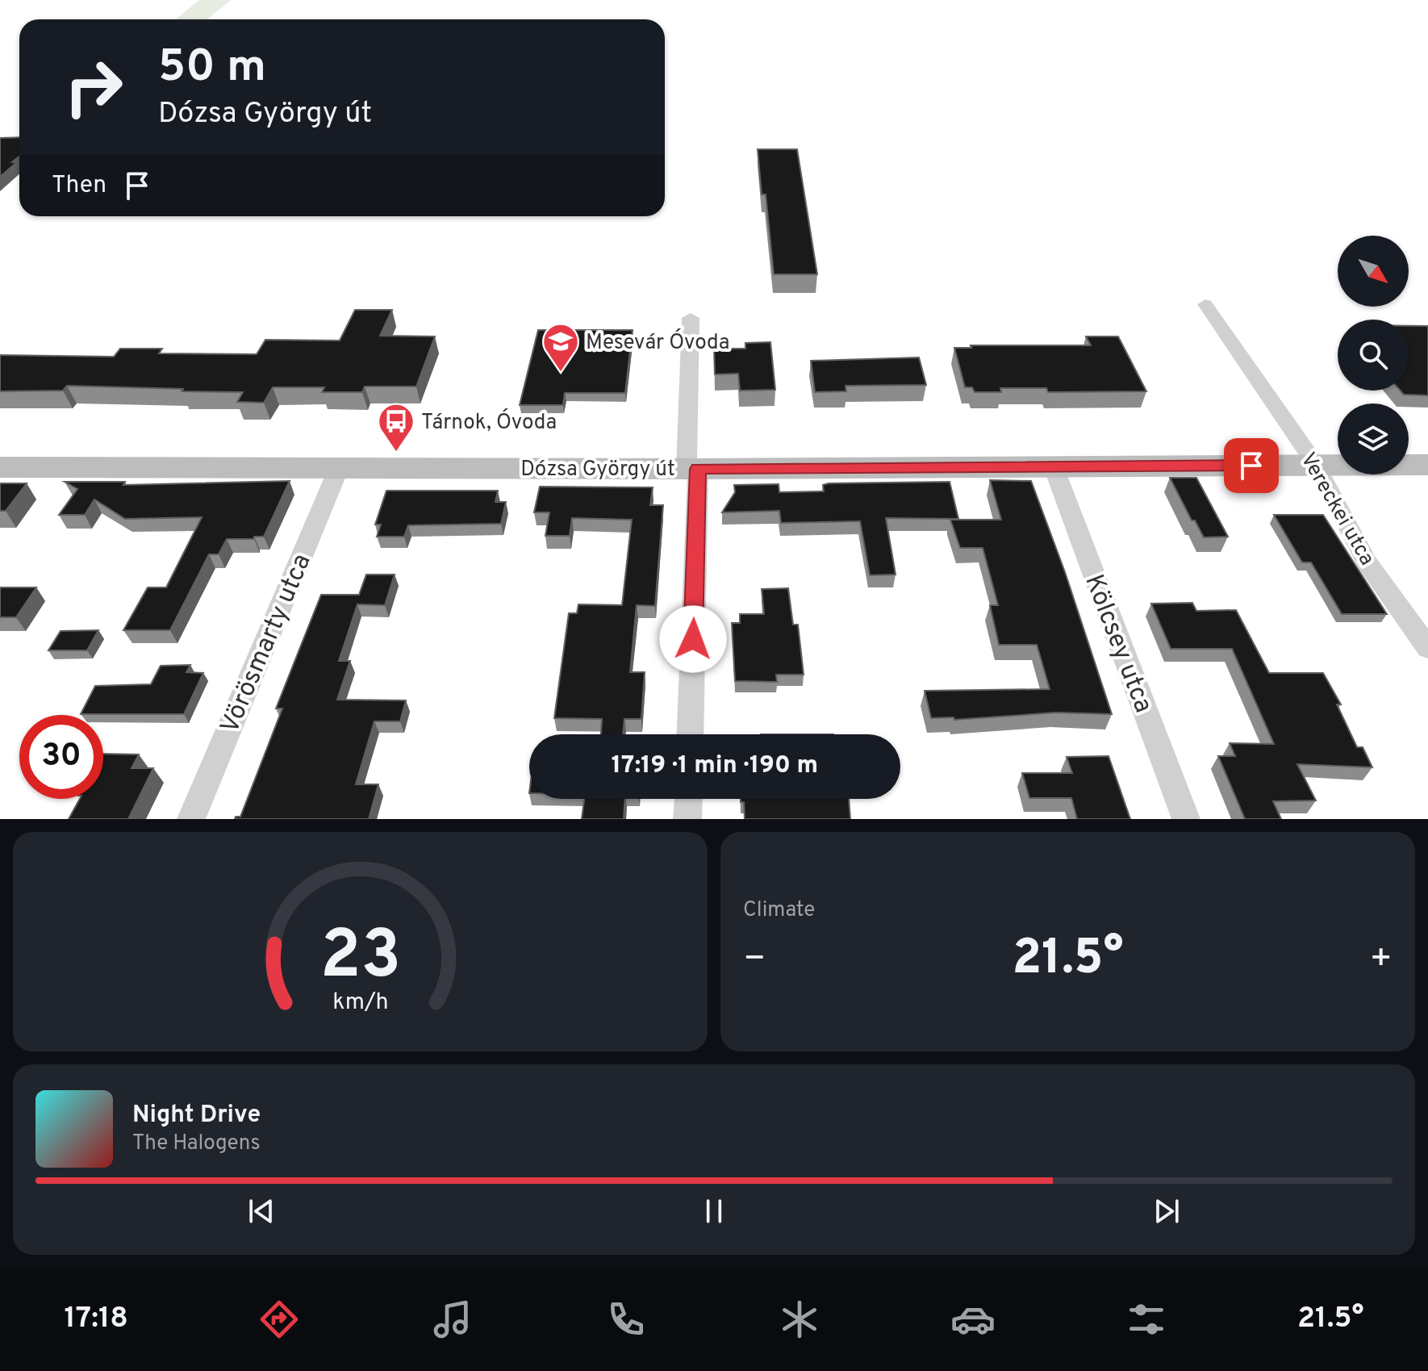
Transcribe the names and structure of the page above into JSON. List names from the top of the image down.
{
  "streets": {
    "street": [
      "Dózsa György út",
      "Vereckei utca",
      "Vörösmarty utca",
      "Kölcsey utca"
    ]
  },
  "crossings": [
    ["Dózsa György út", "Vereckei utca"],
    ["Dózsa György út", "Vörösmarty utca"],
    ["Dózsa György út", "Kölcsey utca"]
  ],
  "places": {
    "school or university": ["Mesevár Óvoda"],
    "bus stop": ["Tárnok, Óvoda"]
  },
  "north": "bottom right",
  "page": {
    "turn": ["50 m", "Dózsa György út"],
    "then": "Then",
    "limit": "30",
    "trip": "17:19 · 1 min · 190 m",
    "tile": "Climate",
    "heat": ["−", "21.5°", "+"],
    "song": ["Night Drive", "The Halogens"],
    "tabs": ["17:18", "21.5°"],
    "gauge": ["23", "km/h"]
  }
}
